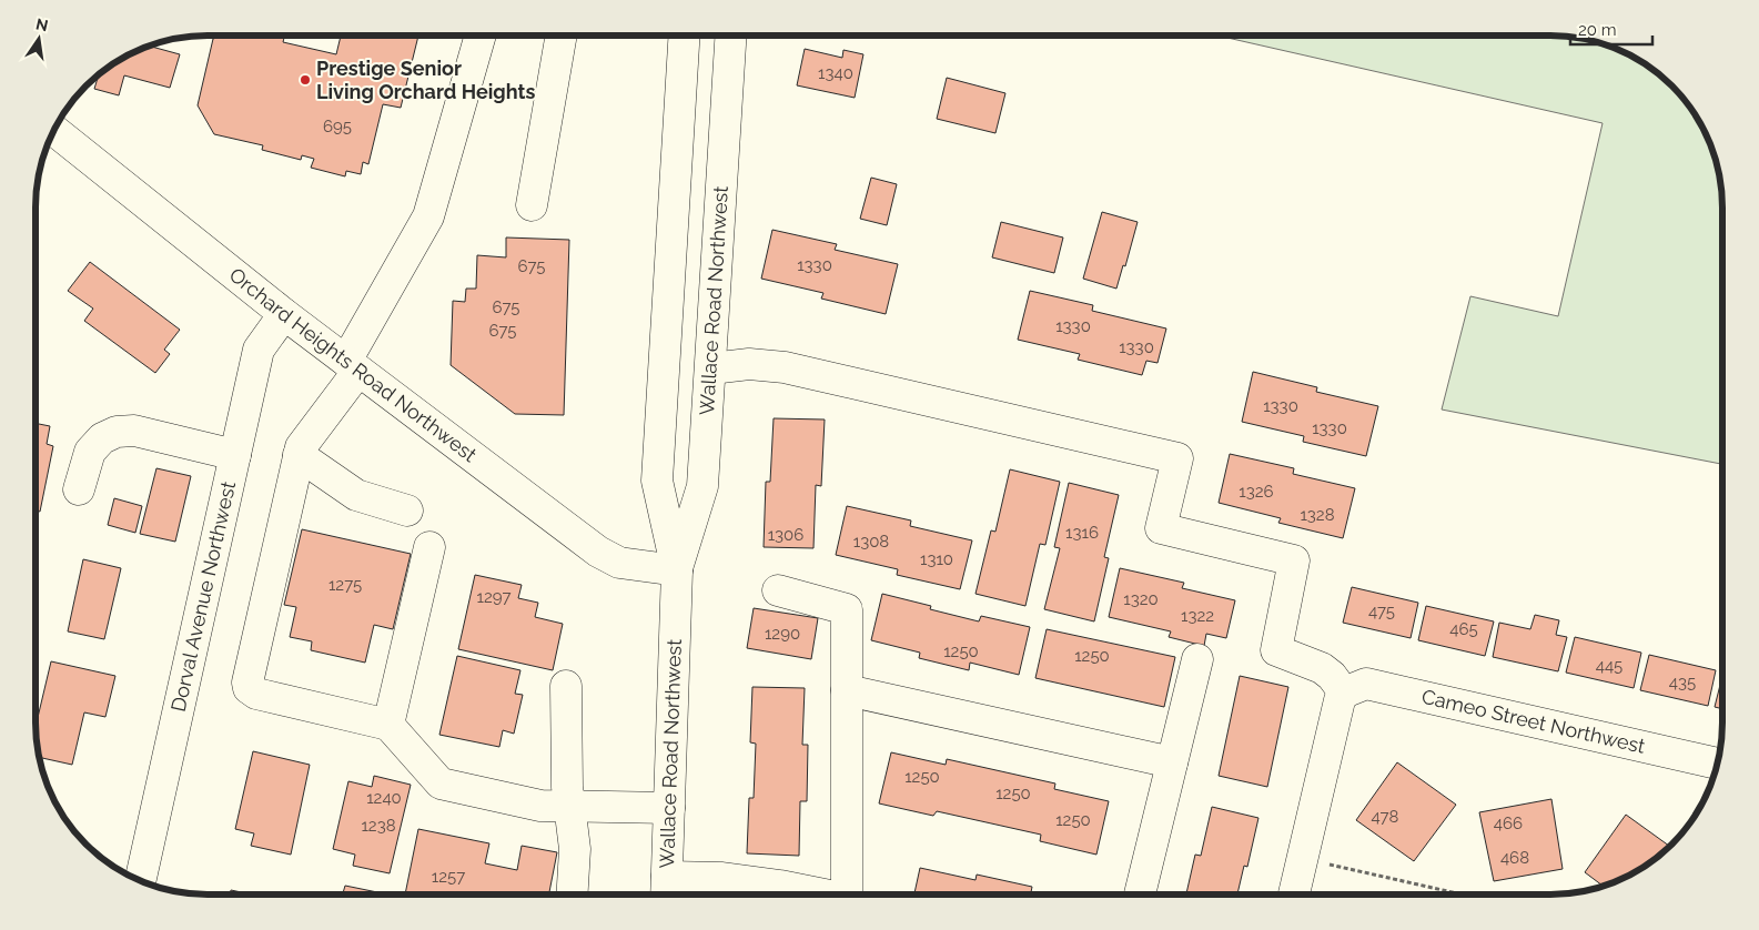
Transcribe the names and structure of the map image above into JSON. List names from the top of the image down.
{
  "streets": {
    "main road": [
      "Wallace Road Northwest",
      "Orchard Heights Road Northwest",
      "Dorval Avenue Northwest",
      "Cameo Street Northwest"
    ]
  },
  "crossings": [
    ["Wallace Road Northwest", "Orchard Heights Road Northwest"],
    ["Orchard Heights Road Northwest", "Dorval Avenue Northwest"]
  ],
  "places": ["Prestige Senior Living Orchard Heights"],
  "house_numbers": [
    "1340",
    "695",
    "1330",
    "675",
    "675",
    "1330",
    "675",
    "1330",
    "1330",
    "1330",
    "1326",
    "1328",
    "1316",
    "1306",
    "1308",
    "1310",
    "1275",
    "1297",
    "1320",
    "475",
    "1322",
    "465",
    "1290",
    "1250",
    "1250",
    "445",
    "435",
    "1250",
    "1250",
    "1240",
    "478",
    "1250",
    "466",
    "1238",
    "468",
    "1257"
  ],
  "scale_bar": "20 m",
  "north": "top"
}
